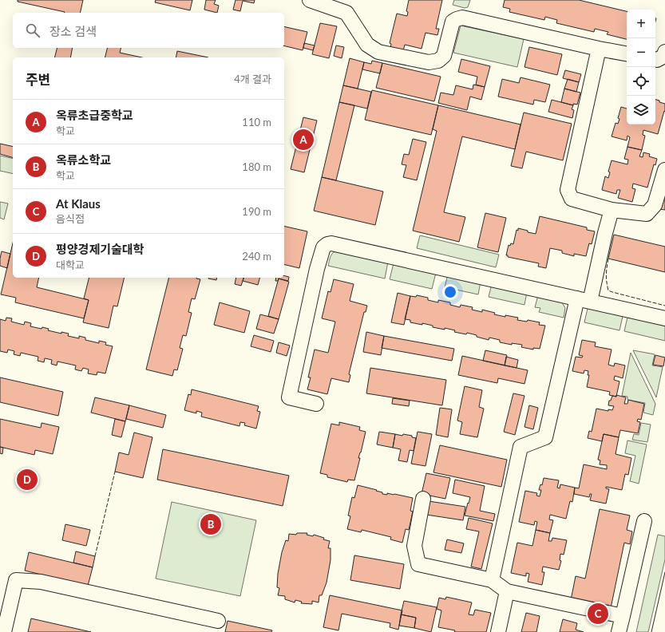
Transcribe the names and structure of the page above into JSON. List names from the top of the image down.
{
  "page": {
    "map_buttons": ["+", "−"],
    "search": "장소 검색",
    "heading": ["주변", "4개 결과"],
    "list": [
      {
        "mark": "A",
        "name": "옥류초급중학교",
        "note": "학교",
        "value": "110 m"
      },
      {
        "mark": "B",
        "name": "옥류소학교",
        "note": "학교",
        "value": "180 m"
      },
      {
        "mark": "C",
        "name": "At Klaus",
        "note": "음식점",
        "value": "190 m"
      },
      {
        "mark": "D",
        "name": "평양경제기술대학",
        "note": "대학교",
        "value": "240 m"
      }
    ],
    "pins": [
      "A",
      "D",
      "B",
      "C"
    ]
  }
}
